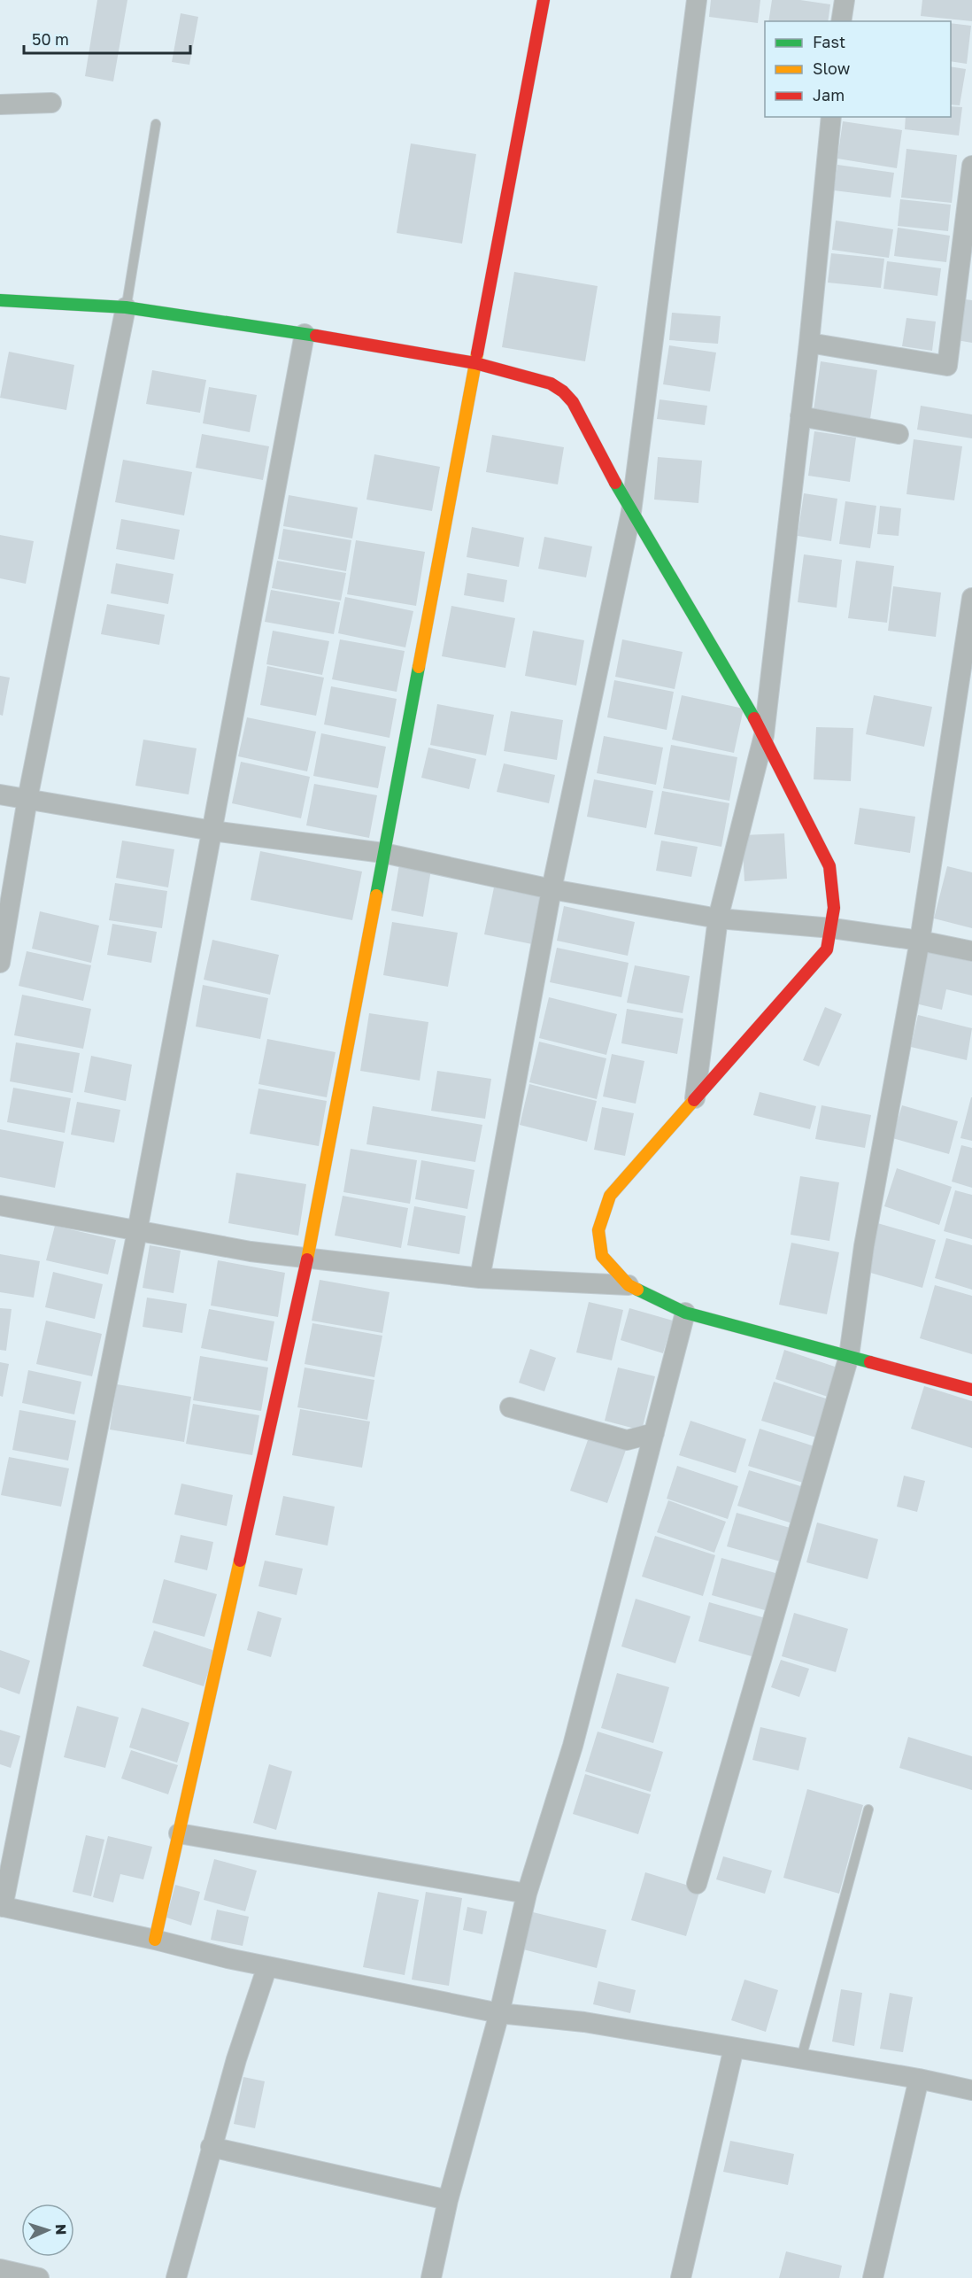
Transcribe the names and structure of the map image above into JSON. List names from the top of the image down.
{
  "legend": ["Fast", "Slow", "Jam"],
  "scale_bar": "50 m",
  "north": "right"
}
